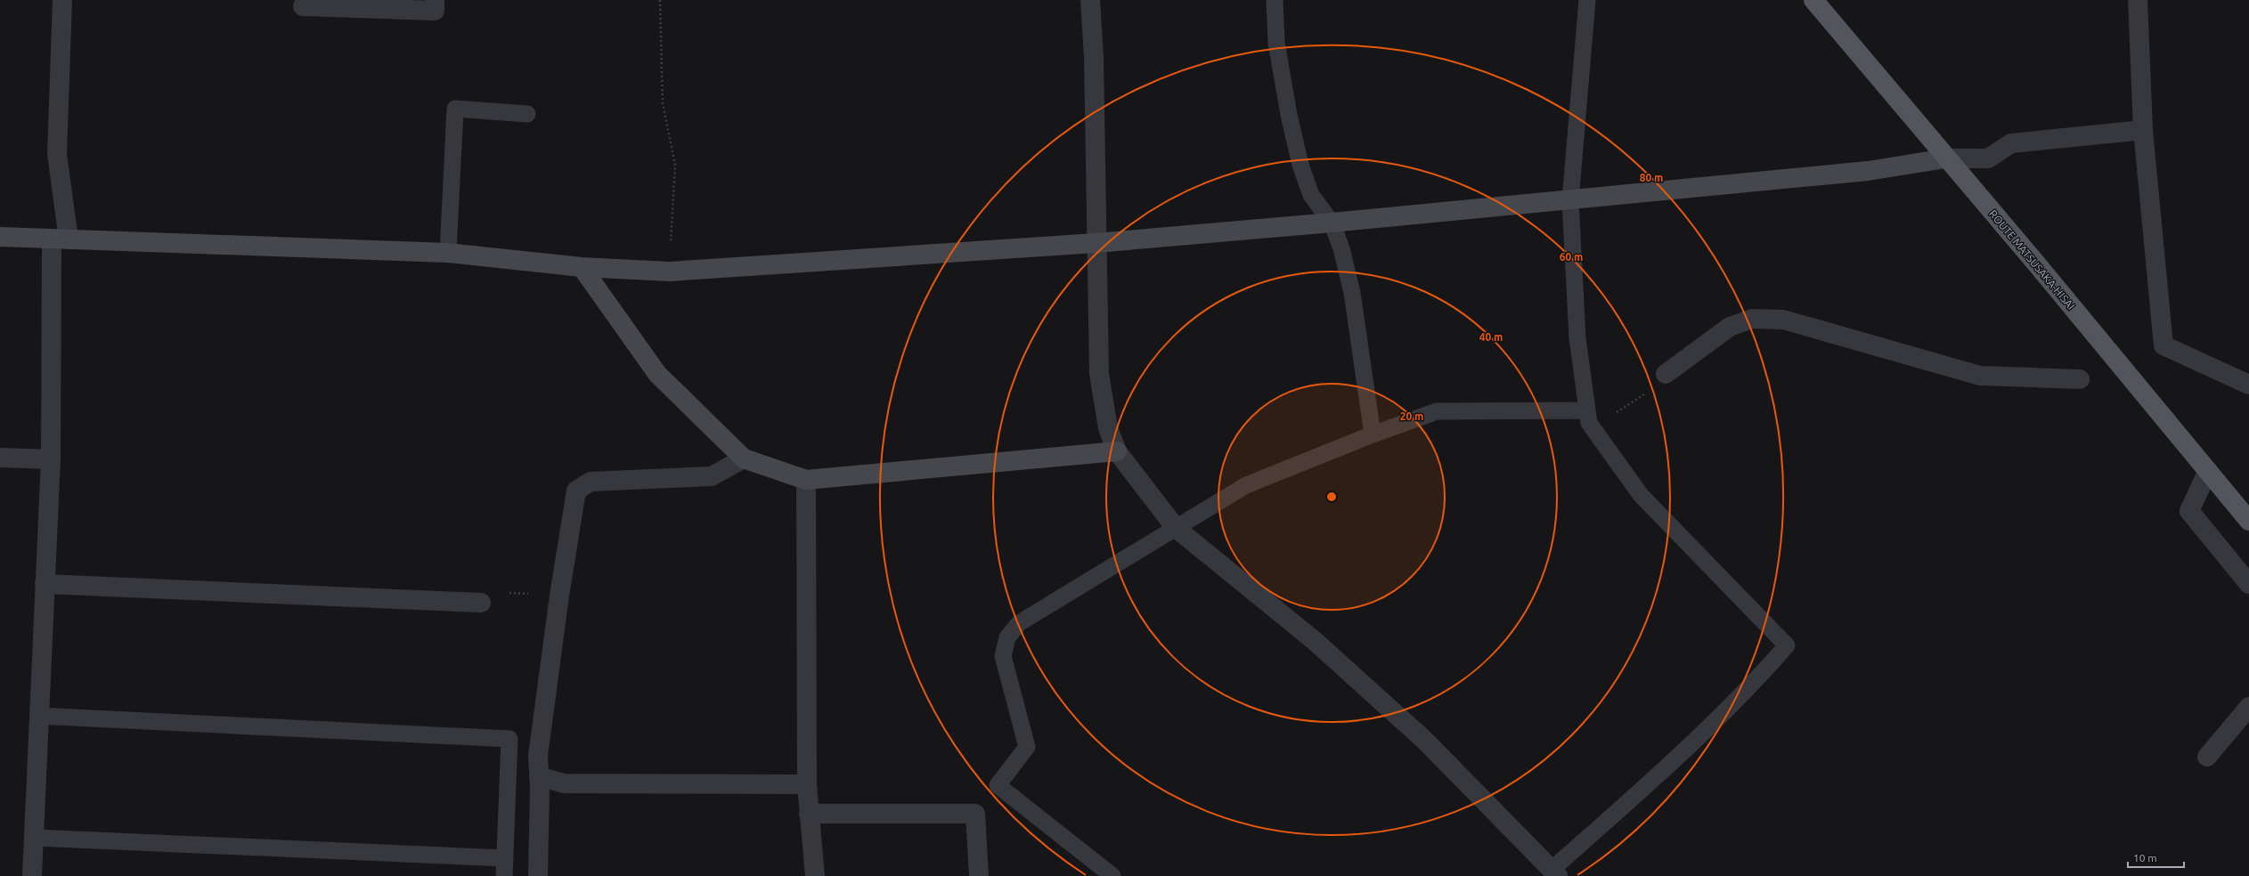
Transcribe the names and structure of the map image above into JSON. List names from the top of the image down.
{
  "streets": {
    "main road": ["ROUTE MATSUSAKA-HISAI"]
  },
  "scale_bar": "10 m",
  "rings": [
    "80 m",
    "60 m",
    "40 m",
    "20 m"
  ]
}
